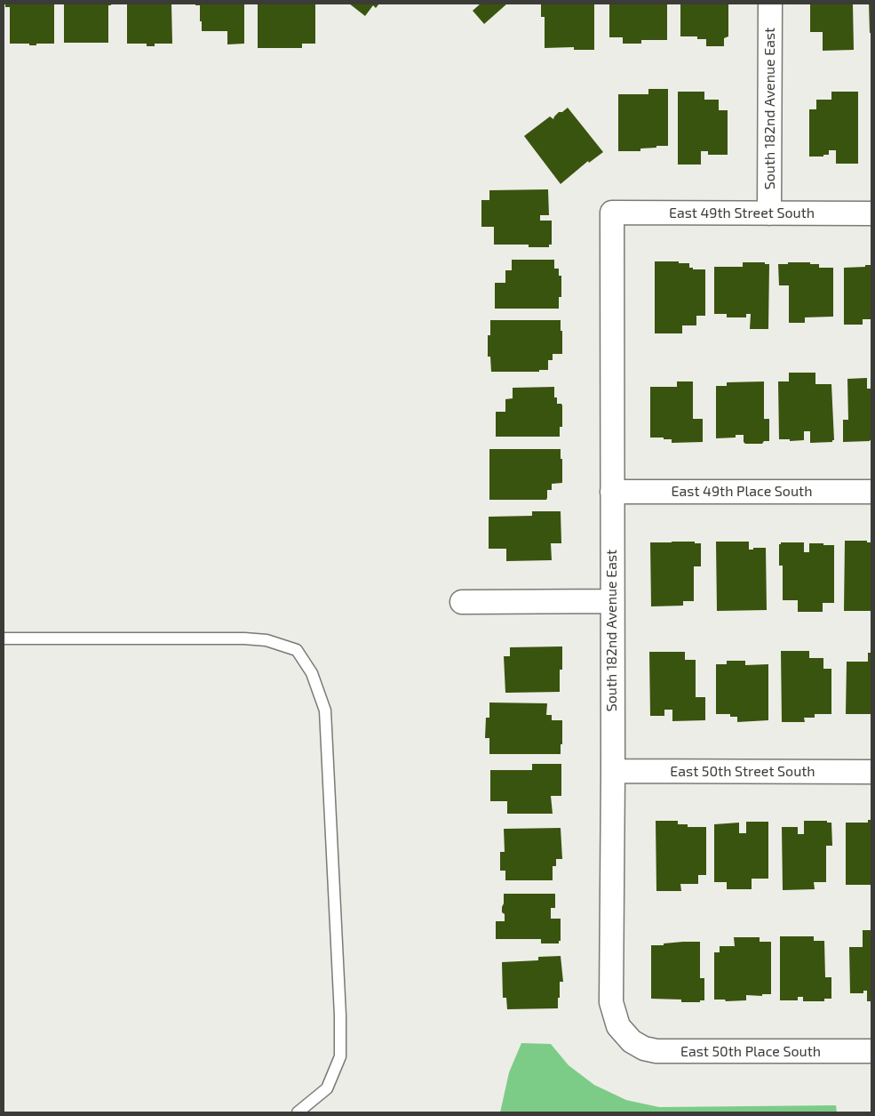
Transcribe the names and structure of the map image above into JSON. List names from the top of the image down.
{
  "streets": {
    "street": [
      "South 182nd Avenue East",
      "East 49th Street South",
      "East 49th Place South",
      "East 50th Street South",
      "East 50th Place South"
    ]
  },
  "crossings": [
    ["South 182nd Avenue East", "East 49th Street South"],
    ["South 182nd Avenue East", "East 49th Place South"],
    ["South 182nd Avenue East", "East 50th Street South"],
    ["South 182nd Avenue East", "East 50th Place South"]
  ]
}
